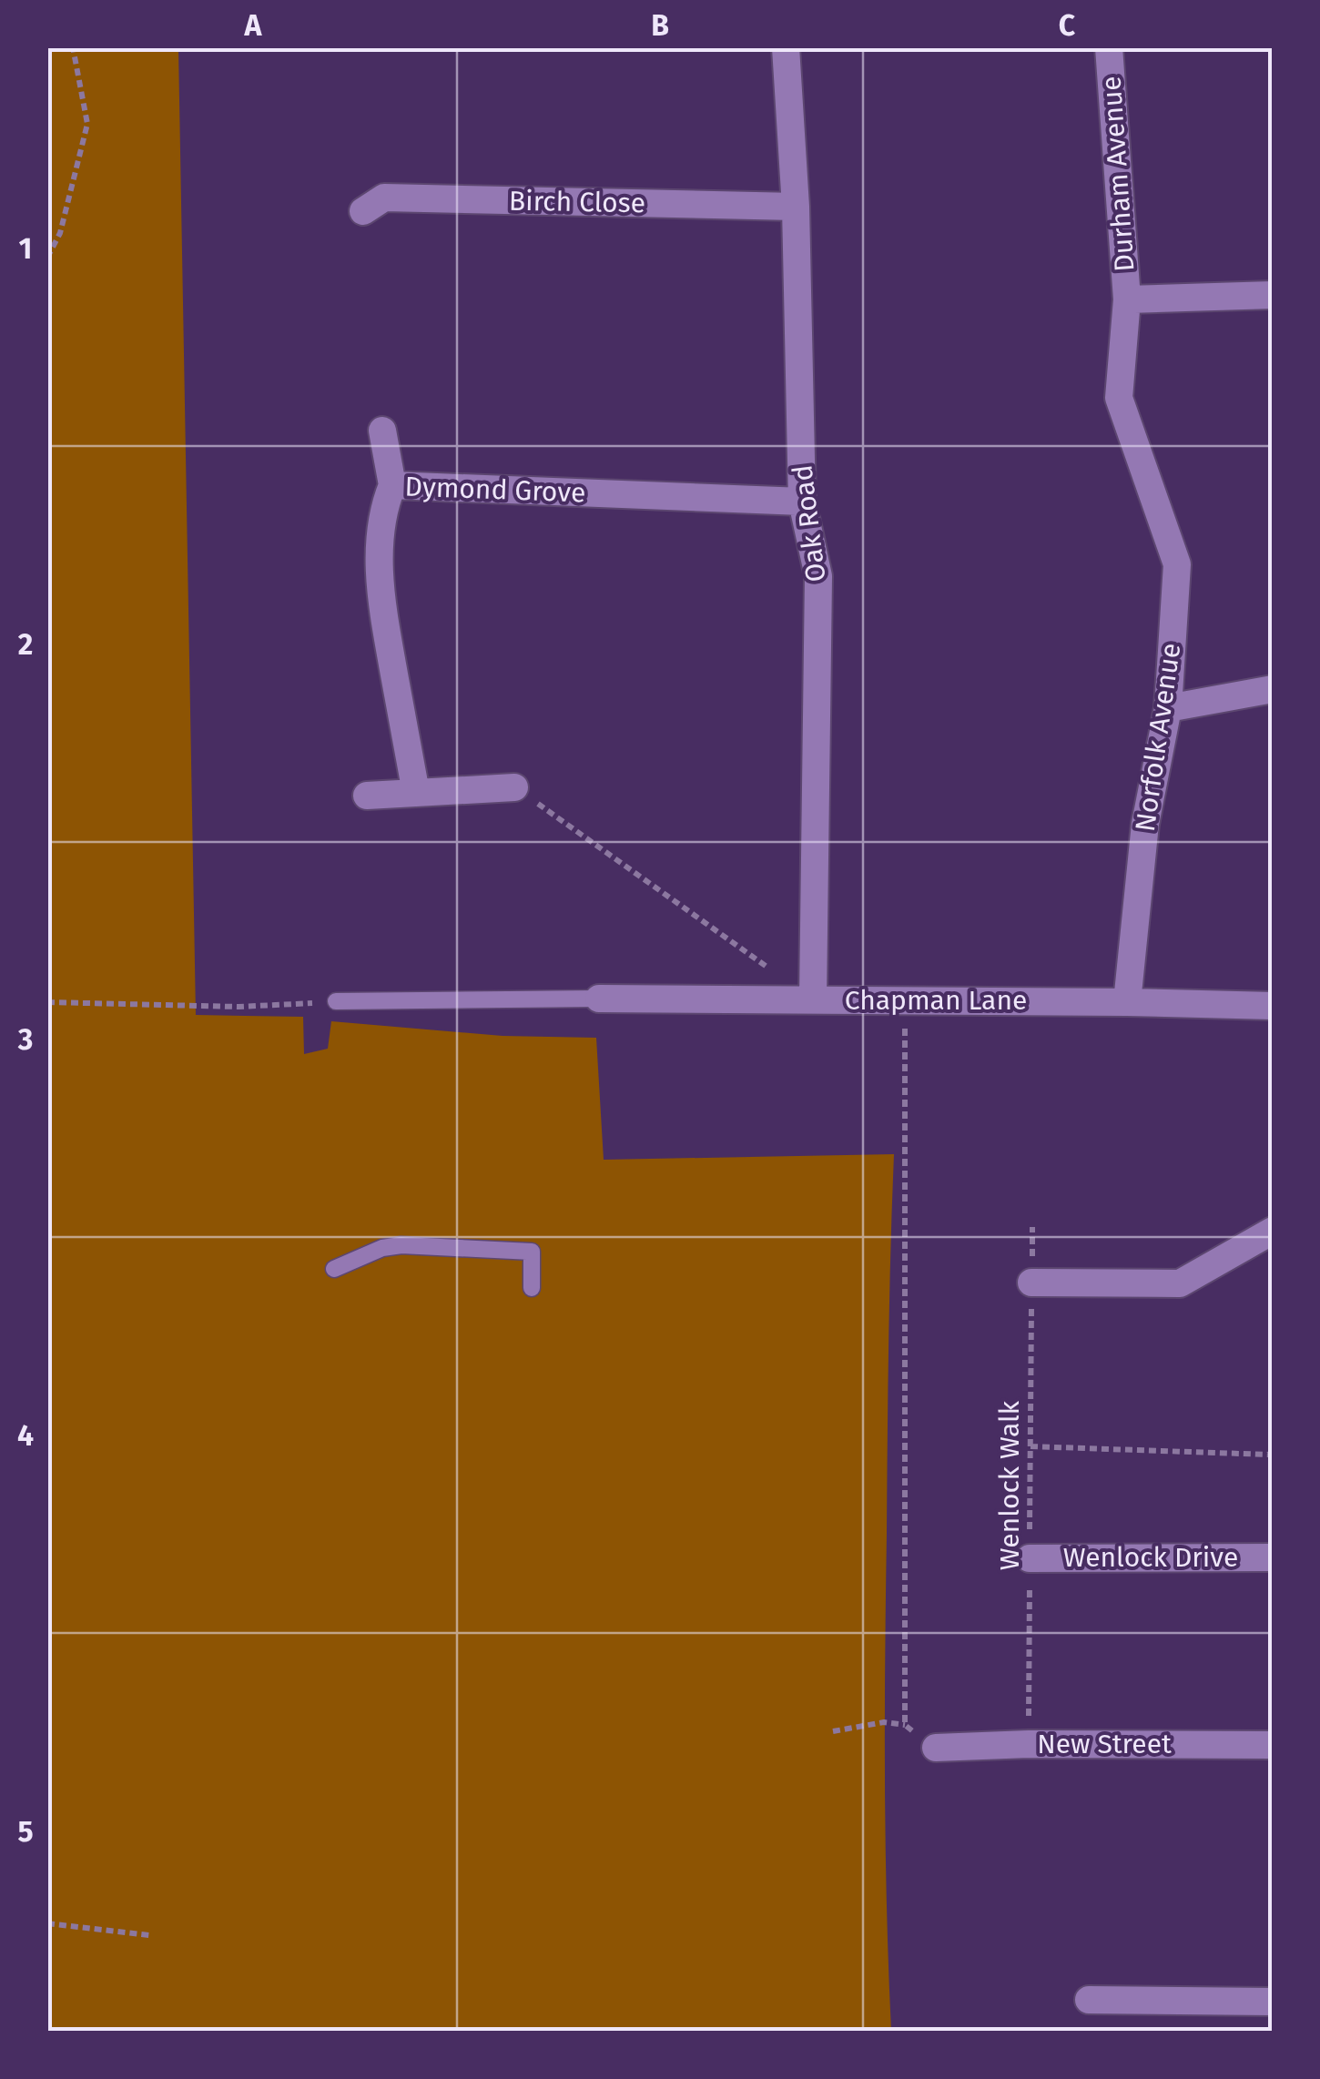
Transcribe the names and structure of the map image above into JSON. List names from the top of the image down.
{
  "streets": {
    "street": [
      "Durham Avenue",
      "Birch Close",
      "Dymond Grove",
      "Oak Road",
      "Norfolk Avenue",
      "Chapman Lane",
      "Wenlock Drive",
      "New Street"
    ],
    "path": ["Wenlock Walk"]
  },
  "crossings": [
    ["Durham Avenue", "Norfolk Avenue"],
    ["Birch Close", "Oak Road"],
    ["Dymond Grove", "Oak Road"],
    ["Oak Road", "Chapman Lane"],
    ["Norfolk Avenue", "Chapman Lane"],
    ["Wenlock Walk", "Wenlock Drive"],
    ["Wenlock Walk", "New Street"]
  ],
  "grid": {
    "columns": ["A", "B", "C"],
    "rows": [
      "1",
      "2",
      "3",
      "4",
      "5"
    ]
  }
}
